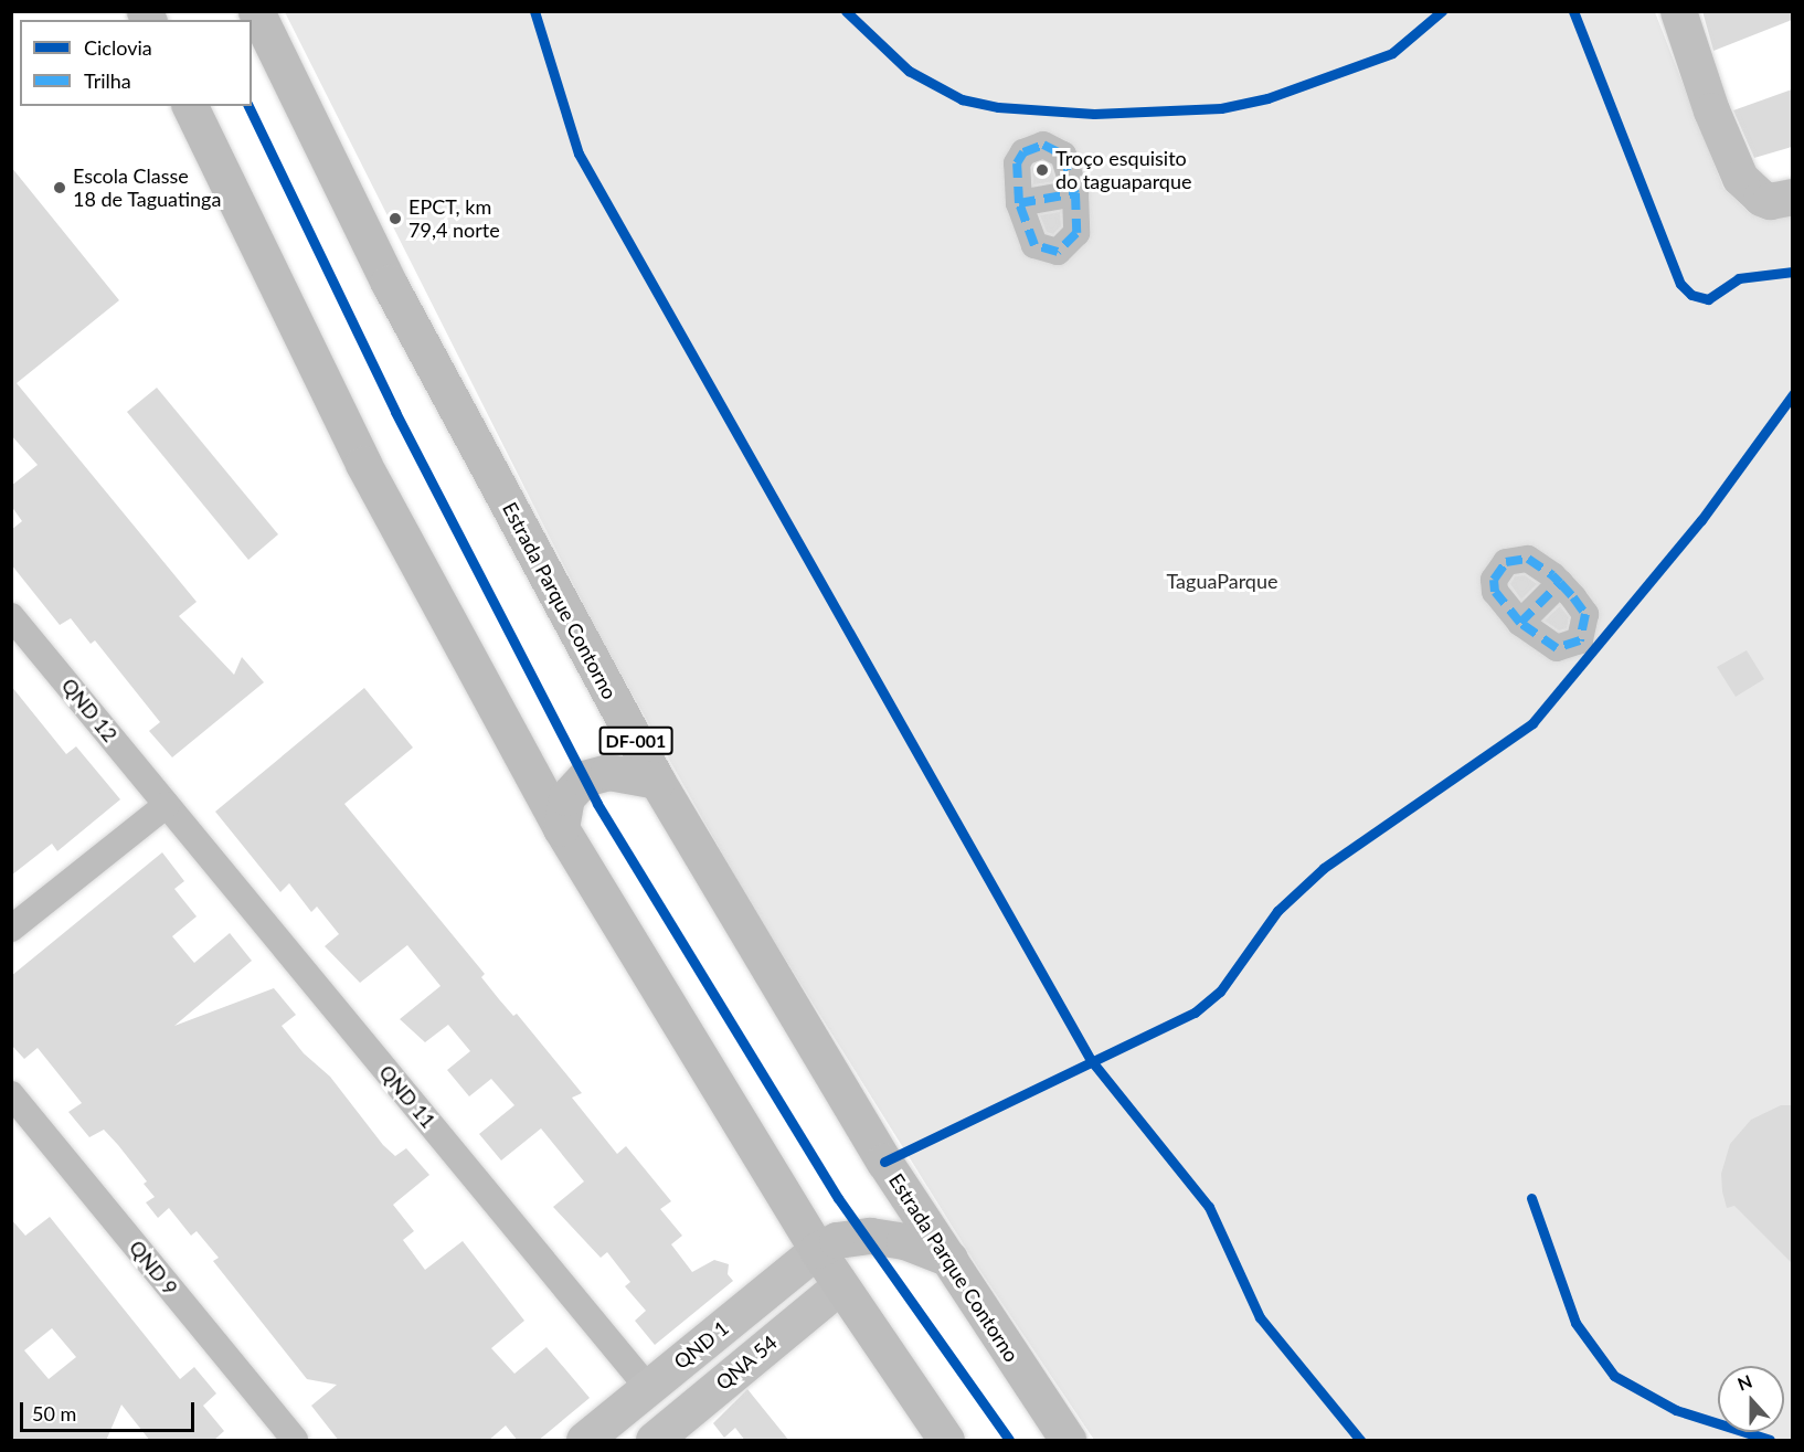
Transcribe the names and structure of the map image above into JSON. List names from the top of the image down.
{
  "streets": {
    "highway": ["Estrada Parque Contorno", "DF-001"],
    "main road": ["QND 1", "QNA 54"],
    "street": ["QND 12", "QND 11", "QND 9"]
  },
  "crossings": [
    ["QND 12", "QND 11"],
    ["QND 11", "QND 1"]
  ],
  "parks": ["TaguaParque"],
  "places": ["Troço esquisito do taguaparque", "Escola Classe 18 de Taguatinga", "EPCT, km 79,4 norte"],
  "legend": ["Ciclovia", "Trilha"],
  "scale_bar": "50 m",
  "north": "top"
}
